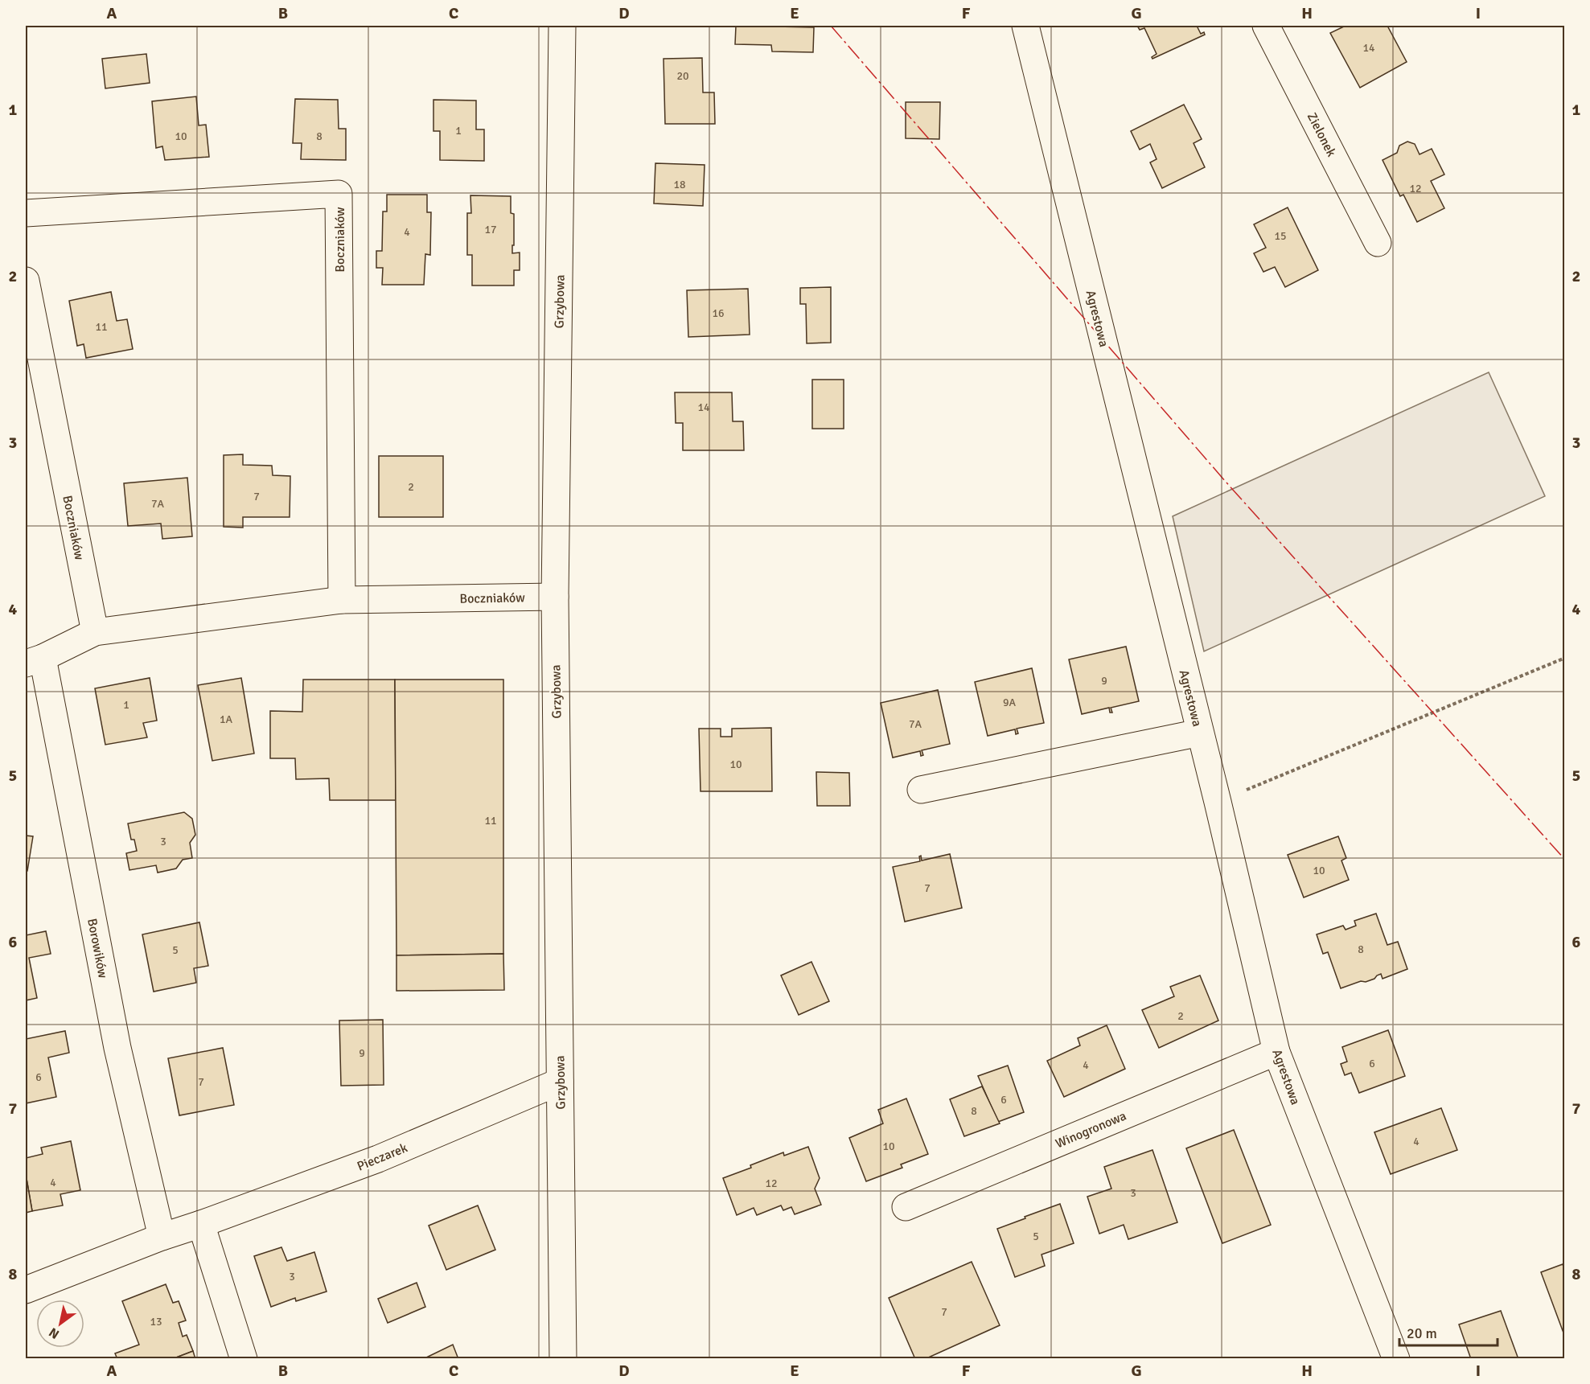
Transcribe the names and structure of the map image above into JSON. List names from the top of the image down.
{
  "streets": {
    "street": [
      "Zielonek",
      "Boczniaków",
      "Grzybowa",
      "Agrestowa",
      "Borowików",
      "Winogronowa",
      "Pieczarek"
    ]
  },
  "crossings": [
    ["Boczniaków", "Grzybowa"],
    ["Boczniaków", "Borowików"],
    ["Grzybowa", "Pieczarek"],
    ["Agrestowa", "Winogronowa"],
    ["Borowików", "Pieczarek"]
  ],
  "house_numbers": [
    "14",
    "20",
    "1",
    "10",
    "8",
    "18",
    "12",
    "17",
    "4",
    "15",
    "16",
    "11",
    "14",
    "2",
    "7",
    "7A",
    "9",
    "9A",
    "1",
    "1A",
    "7A",
    "10",
    "11",
    "3",
    "10",
    "7",
    "8",
    "5",
    "2",
    "9",
    "6",
    "4",
    "6",
    "7",
    "6",
    "8",
    "4",
    "10",
    "4",
    "12",
    "3",
    "5",
    "3",
    "7",
    "13"
  ],
  "scale_bar": "20 m",
  "north": "bottom left",
  "grid": {
    "columns": [
      "A",
      "B",
      "C",
      "D",
      "E",
      "F",
      "G",
      "H",
      "I"
    ],
    "rows": [
      "1",
      "2",
      "3",
      "4",
      "5",
      "6",
      "7",
      "8"
    ]
  }
}
